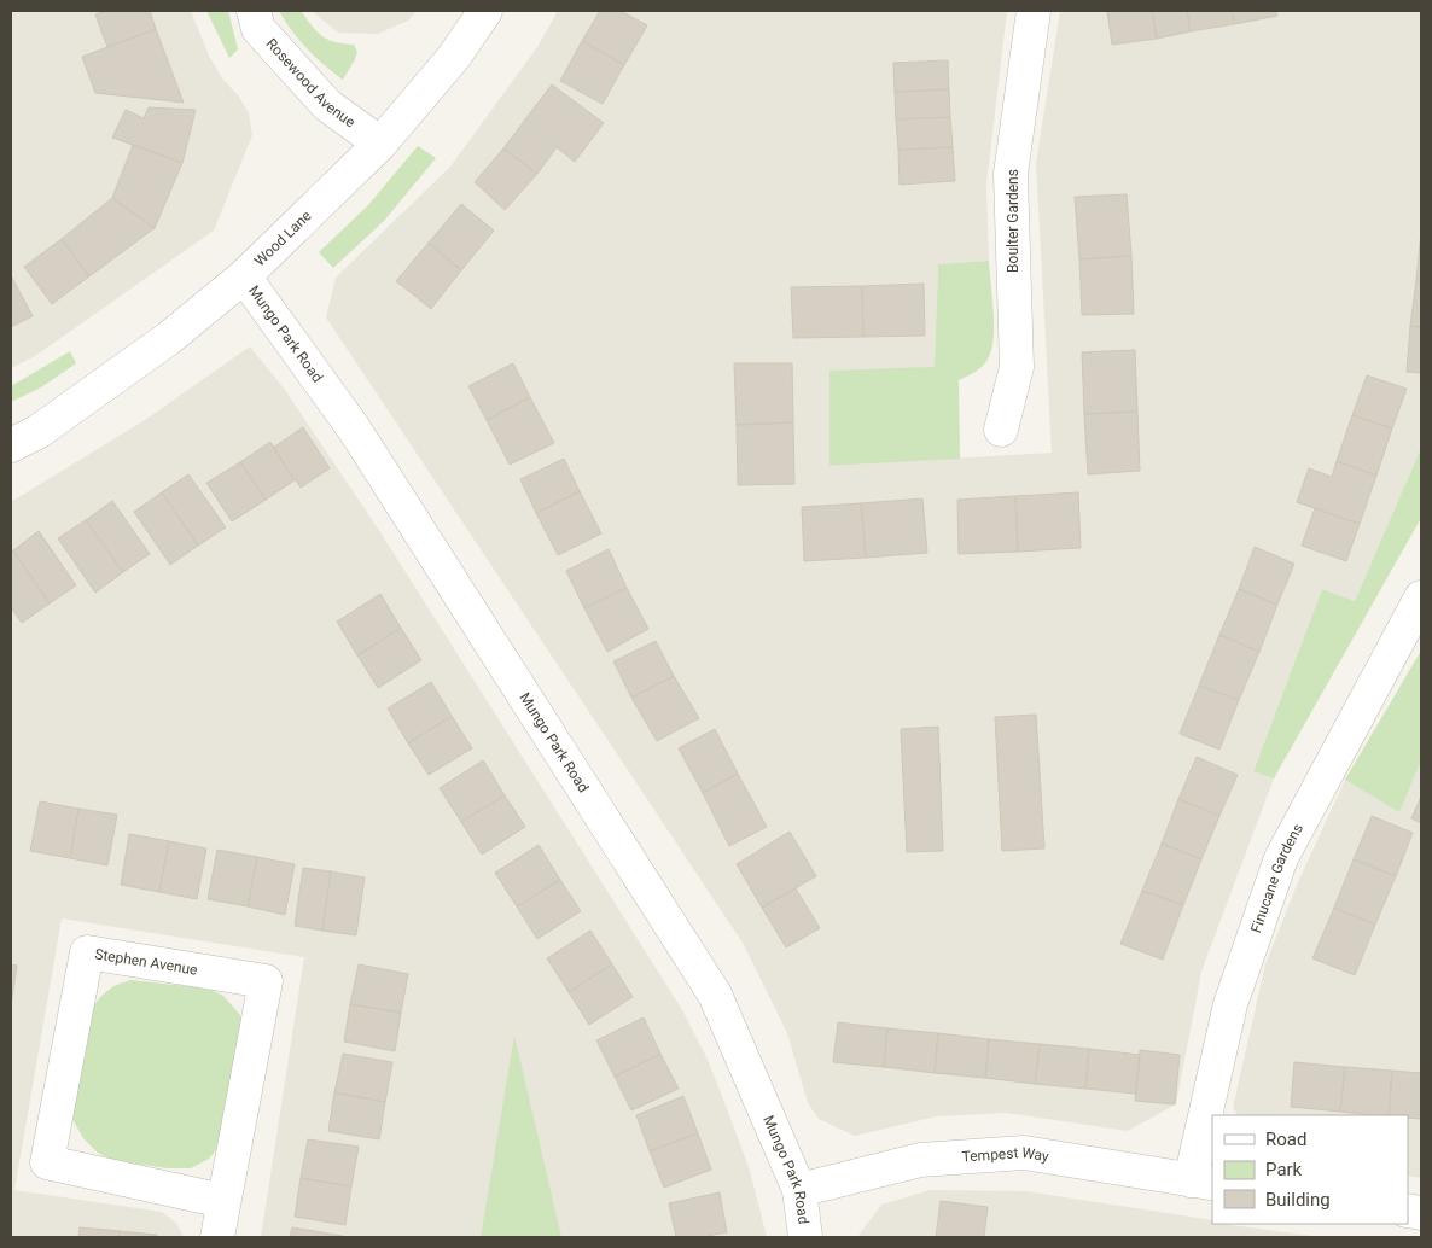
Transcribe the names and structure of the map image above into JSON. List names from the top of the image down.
{
  "streets": {
    "street": [
      "Rosewood Avenue",
      "Boulter Gardens",
      "Wood Lane",
      "Mungo Park Road",
      "Finucane Gardens",
      "Stephen Avenue",
      "Tempest Way"
    ]
  },
  "crossings": [
    ["Rosewood Avenue", "Wood Lane"],
    ["Wood Lane", "Mungo Park Road"],
    ["Mungo Park Road", "Tempest Way"],
    ["Finucane Gardens", "Tempest Way"]
  ],
  "legend": ["Road", "Park", "Building"]
}
